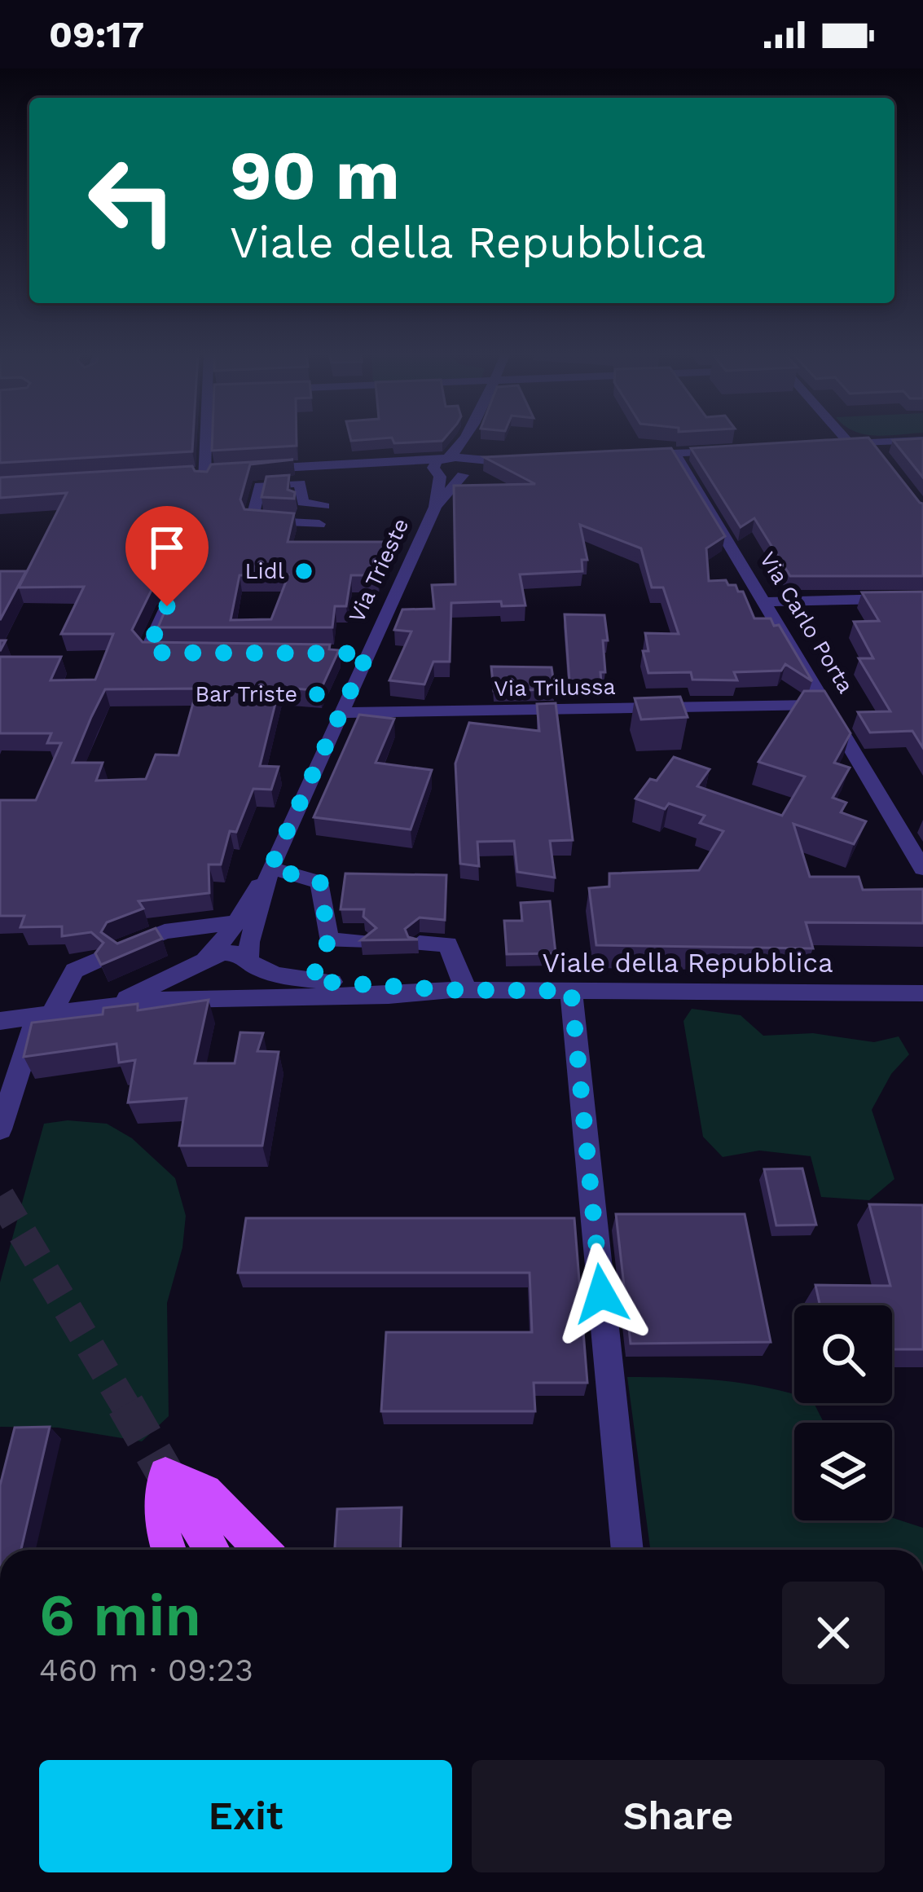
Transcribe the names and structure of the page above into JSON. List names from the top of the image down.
{
  "streets": {
    "street": [
      "Via Trieste",
      "Via Carlo Porta",
      "Via Trilussa",
      "Viale della Repubblica"
    ]
  },
  "crossings": [
    ["Via Trieste", "Via Trilussa"],
    ["Via Trieste", "Viale della Repubblica"],
    ["Via Carlo Porta", "Via Trilussa"]
  ],
  "places": ["Lidl", "Bar Triste"],
  "page": {
    "status": "09:17",
    "turn": ["90 m", "Viale della Repubblica"],
    "heading": ["6 min", "460 m · 09:23"],
    "buttons": ["Exit", "Share"]
  }
}
